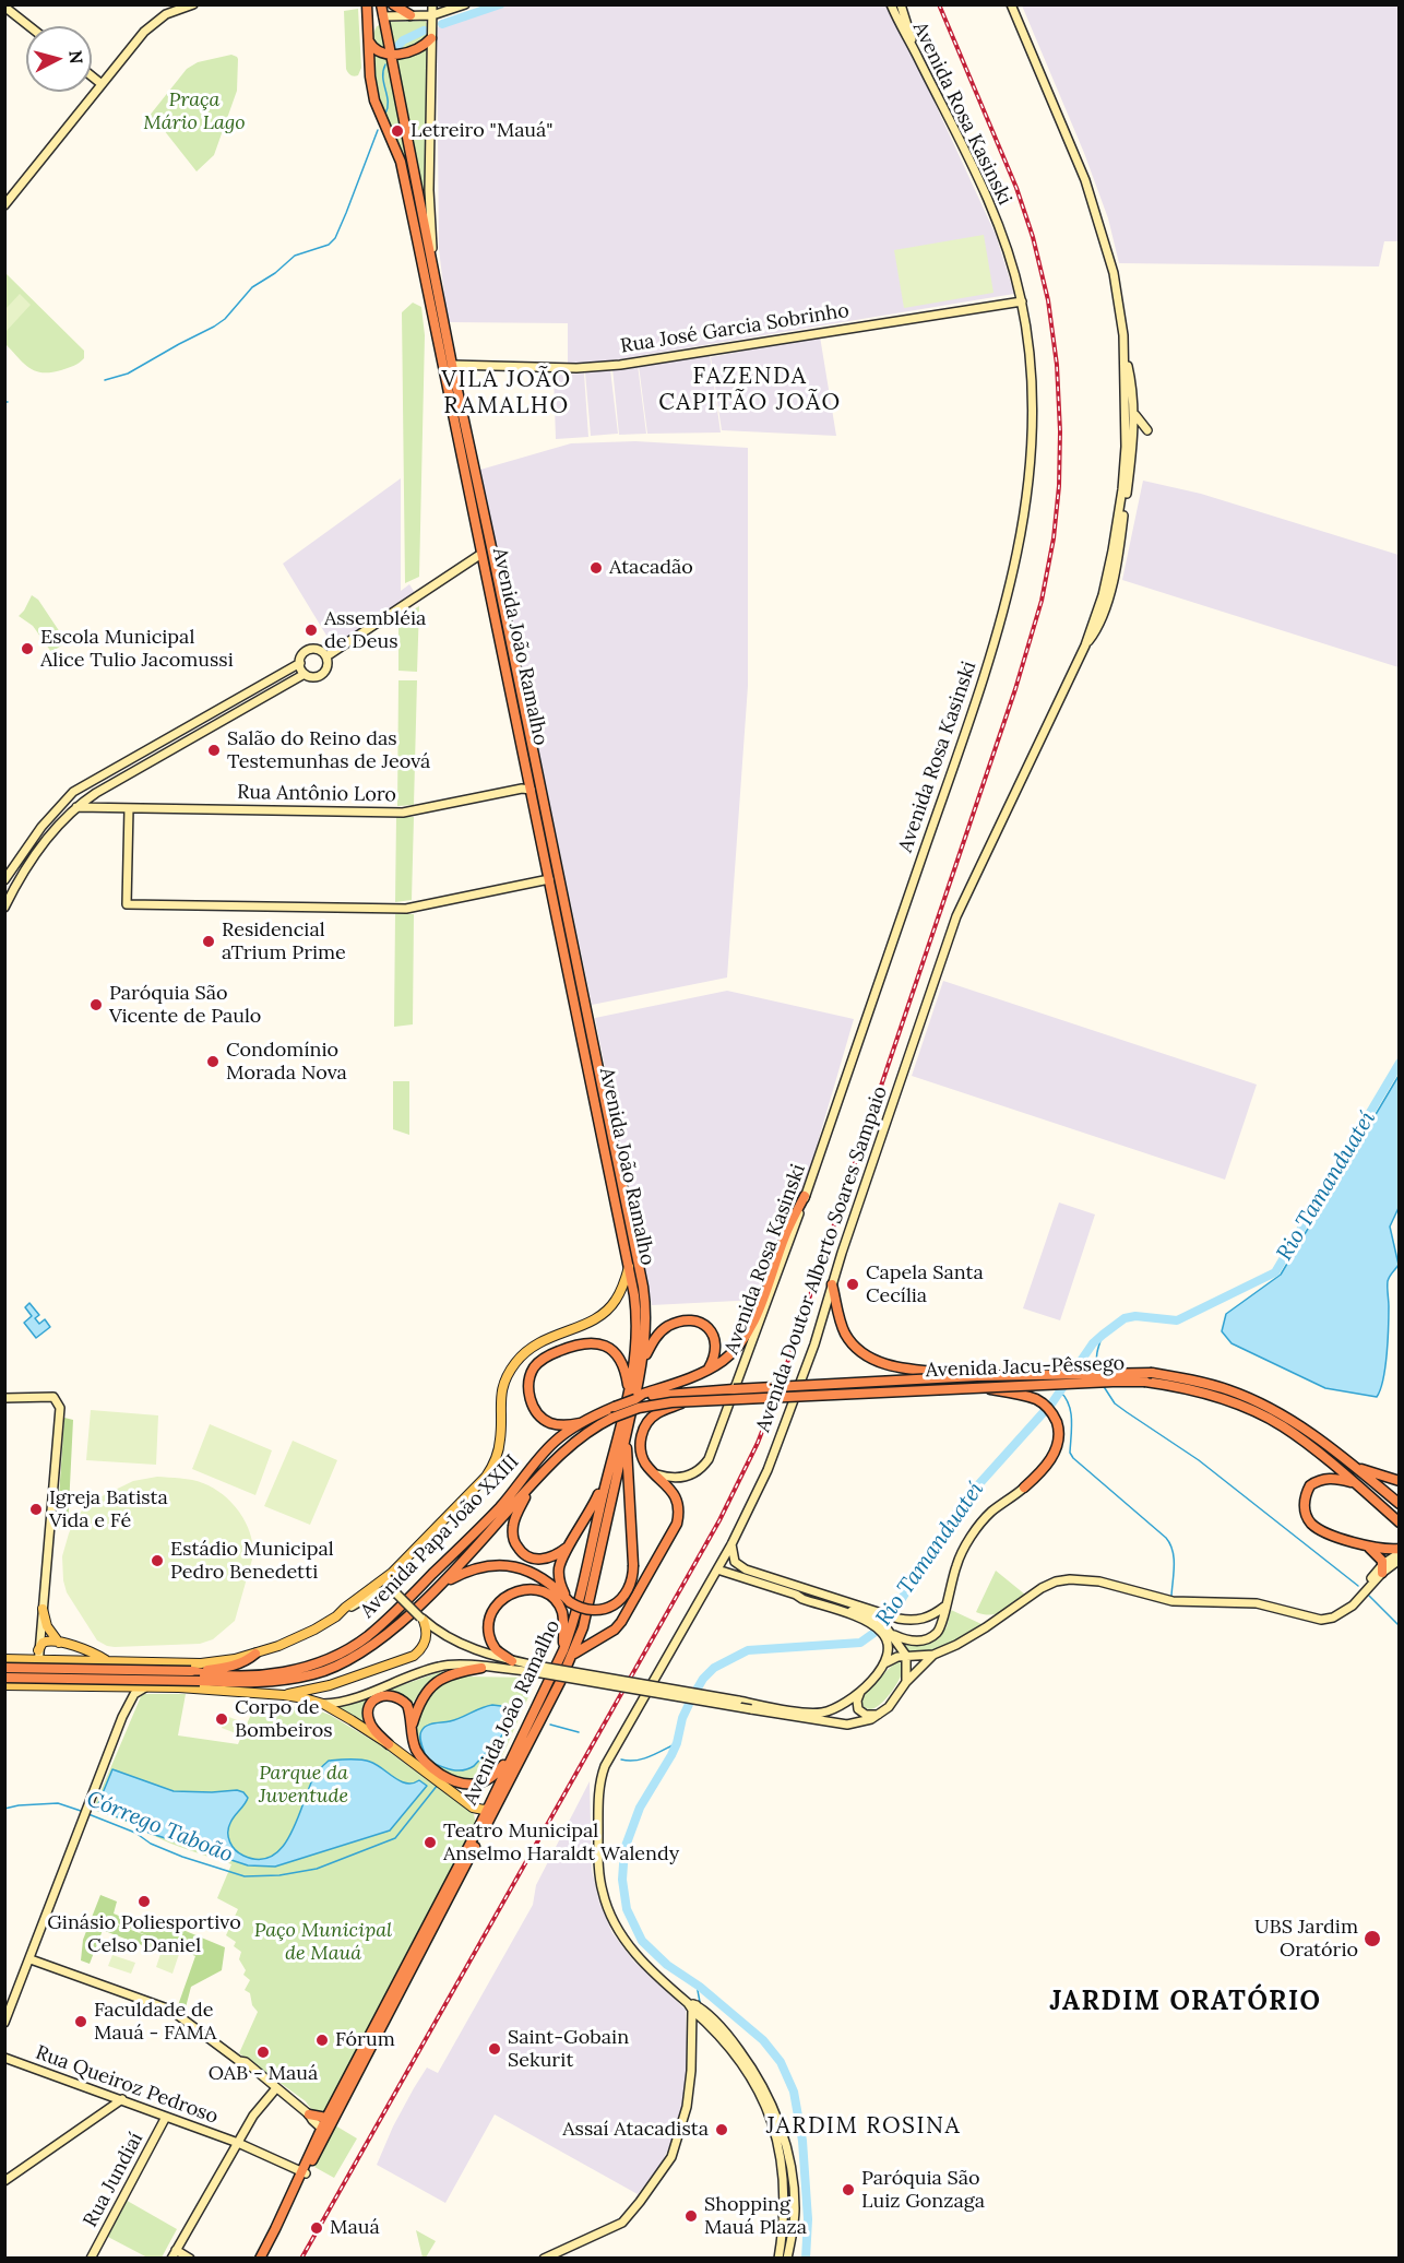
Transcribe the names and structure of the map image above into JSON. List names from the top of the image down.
{
  "streets": {
    "highway": ["Avenida João Ramalho", "Avenida Jacu-Pêssego", "Avenida Papa João XXIII"],
    "main road": [
      "Avenida Rosa Kasinski",
      "Rua José Garcia Sobrinho",
      "Rua Antônio Loro",
      "Avenida Doutor Alberto Soares Sampaio",
      "Rua Queiroz Pedroso",
      "Rua Jundiaí"
    ]
  },
  "crossings": [
    ["Avenida Rosa Kasinski", "Rua José Garcia Sobrinho"],
    ["Rua José Garcia Sobrinho", "Avenida João Ramalho"],
    ["Avenida João Ramalho", "Rua Antônio Loro"],
    ["Avenida João Ramalho", "Avenida Jacu-Pêssego"],
    ["Avenida João Ramalho", "Avenida Papa João XXIII"],
    ["Avenida João Ramalho", "Rua Queiroz Pedroso"],
    ["Avenida Jacu-Pêssego", "Avenida Papa João XXIII"],
    ["Rua Queiroz Pedroso", "Rua Jundiaí"]
  ],
  "districts": [
    "FAZENDA CAPITÃO JOÃO",
    "VILA JOÃO RAMALHO",
    "JARDIM ORATÓRIO",
    "JARDIM ROSINA"
  ],
  "water": ["Rio Tamanduateí", "Córrego Taboão"],
  "parks": ["Praça Mário Lago", "Parque da Juventude", "Paço Municipal de Mauá"],
  "places": [
    "Letreiro \"Mauá\"",
    "Atacadão",
    "Assembléia de Deus",
    "Escola Municipal Alice Tulio Jacomussi",
    "Salão do Reino das Testemunhas de Jeová",
    "Residencial aTrium Prime",
    "Paróquia São Vicente de Paulo",
    "Condomínio Morada Nova",
    "Capela Santa Cecília",
    "Igreja Batista Vida e Fé",
    "Estádio Municipal Pedro Benedetti",
    "Corpo de Bombeiros",
    "Teatro Municipal Anselmo Haraldt Walendy",
    "Ginásio Poliesportivo Celso Daniel",
    "UBS Jardim Oratório",
    "Faculdade de Mauá - FAMA",
    "Fórum",
    "Saint-Gobain Sekurit",
    "OAB - Mauá",
    "Assaí Atacadista",
    "Paróquia São Luiz Gonzaga",
    "Shopping Mauá Plaza",
    "Mauá"
  ],
  "north": "right"
}
